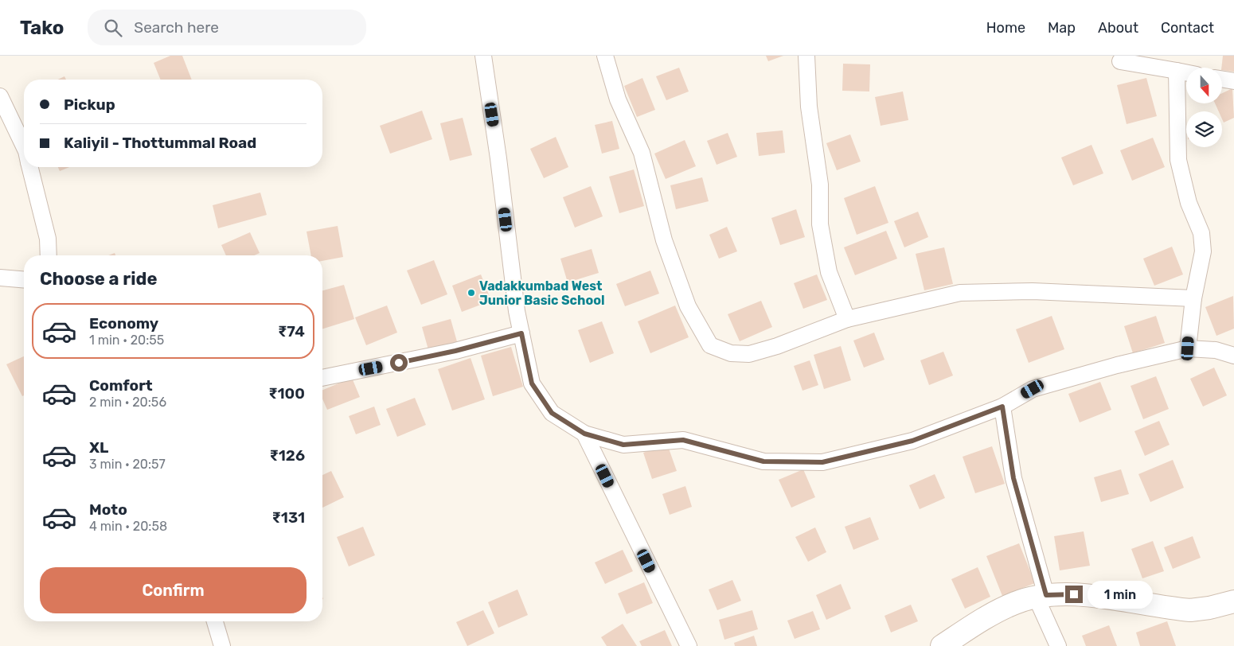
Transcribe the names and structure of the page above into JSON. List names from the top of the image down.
{
  "places": ["Vadakkumbad West Junior Basic School"],
  "north": "bottom",
  "page": {
    "header": "Tako",
    "search": "Search here",
    "nav": [
      "Home",
      "Map",
      "About",
      "Contact"
    ],
    "banner": ["Pickup", "Kaliyil - Thottummal Road"],
    "heading": "Choose a ride",
    "list": [
      {
        "name": "Economy",
        "note": "1 min · 20:55",
        "value": "₹74"
      },
      {
        "name": "Comfort",
        "note": "2 min · 20:56",
        "value": "₹100"
      },
      {
        "name": "XL",
        "note": "3 min · 20:57",
        "value": "₹126"
      },
      {
        "name": "Moto",
        "note": "4 min · 20:58",
        "value": "₹131"
      }
    ],
    "buttons": "Confirm",
    "bubble": "1 min"
  }
}
